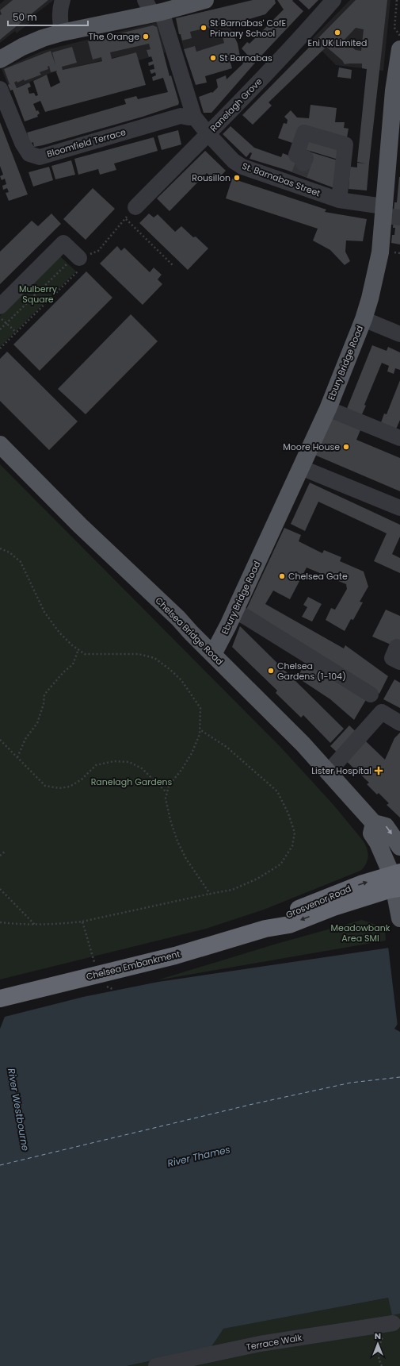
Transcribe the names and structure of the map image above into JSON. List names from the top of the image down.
{
  "streets": {
    "highway": ["Grosvenor Road", "Chelsea Embankment"],
    "main road": ["Ebury Bridge Road", "Chelsea Bridge Road"],
    "street": [
      "Ranelagh Grove",
      "Bloomfield Terrace",
      "St. Barnabas Street",
      "Terrace Walk"
    ]
  },
  "crossings": [
    ["Ranelagh Grove", "St. Barnabas Street"],
    ["Bloomfield Terrace", "St. Barnabas Street"],
    ["St. Barnabas Street", "Ebury Bridge Road"],
    ["Ebury Bridge Road", "Chelsea Bridge Road"],
    ["Grosvenor Road", "Chelsea Embankment"]
  ],
  "water": ["River Westbourne", "River Thames"],
  "parks": ["Mulberry Square", "Ranelagh Gardens", "Meadowbank Area SMI"],
  "places": {
    "other": [
      "St Barnabas' CofE Primary School",
      "Eni UK Limited",
      "The Orange",
      "St Barnabas",
      "Rousillon",
      "Moore House",
      "Chelsea Gate",
      "Chelsea Gardens (1-104)"
    ],
    "health": ["Lister Hospital"]
  },
  "scale_bar": "50 m",
  "north": "top"
}
